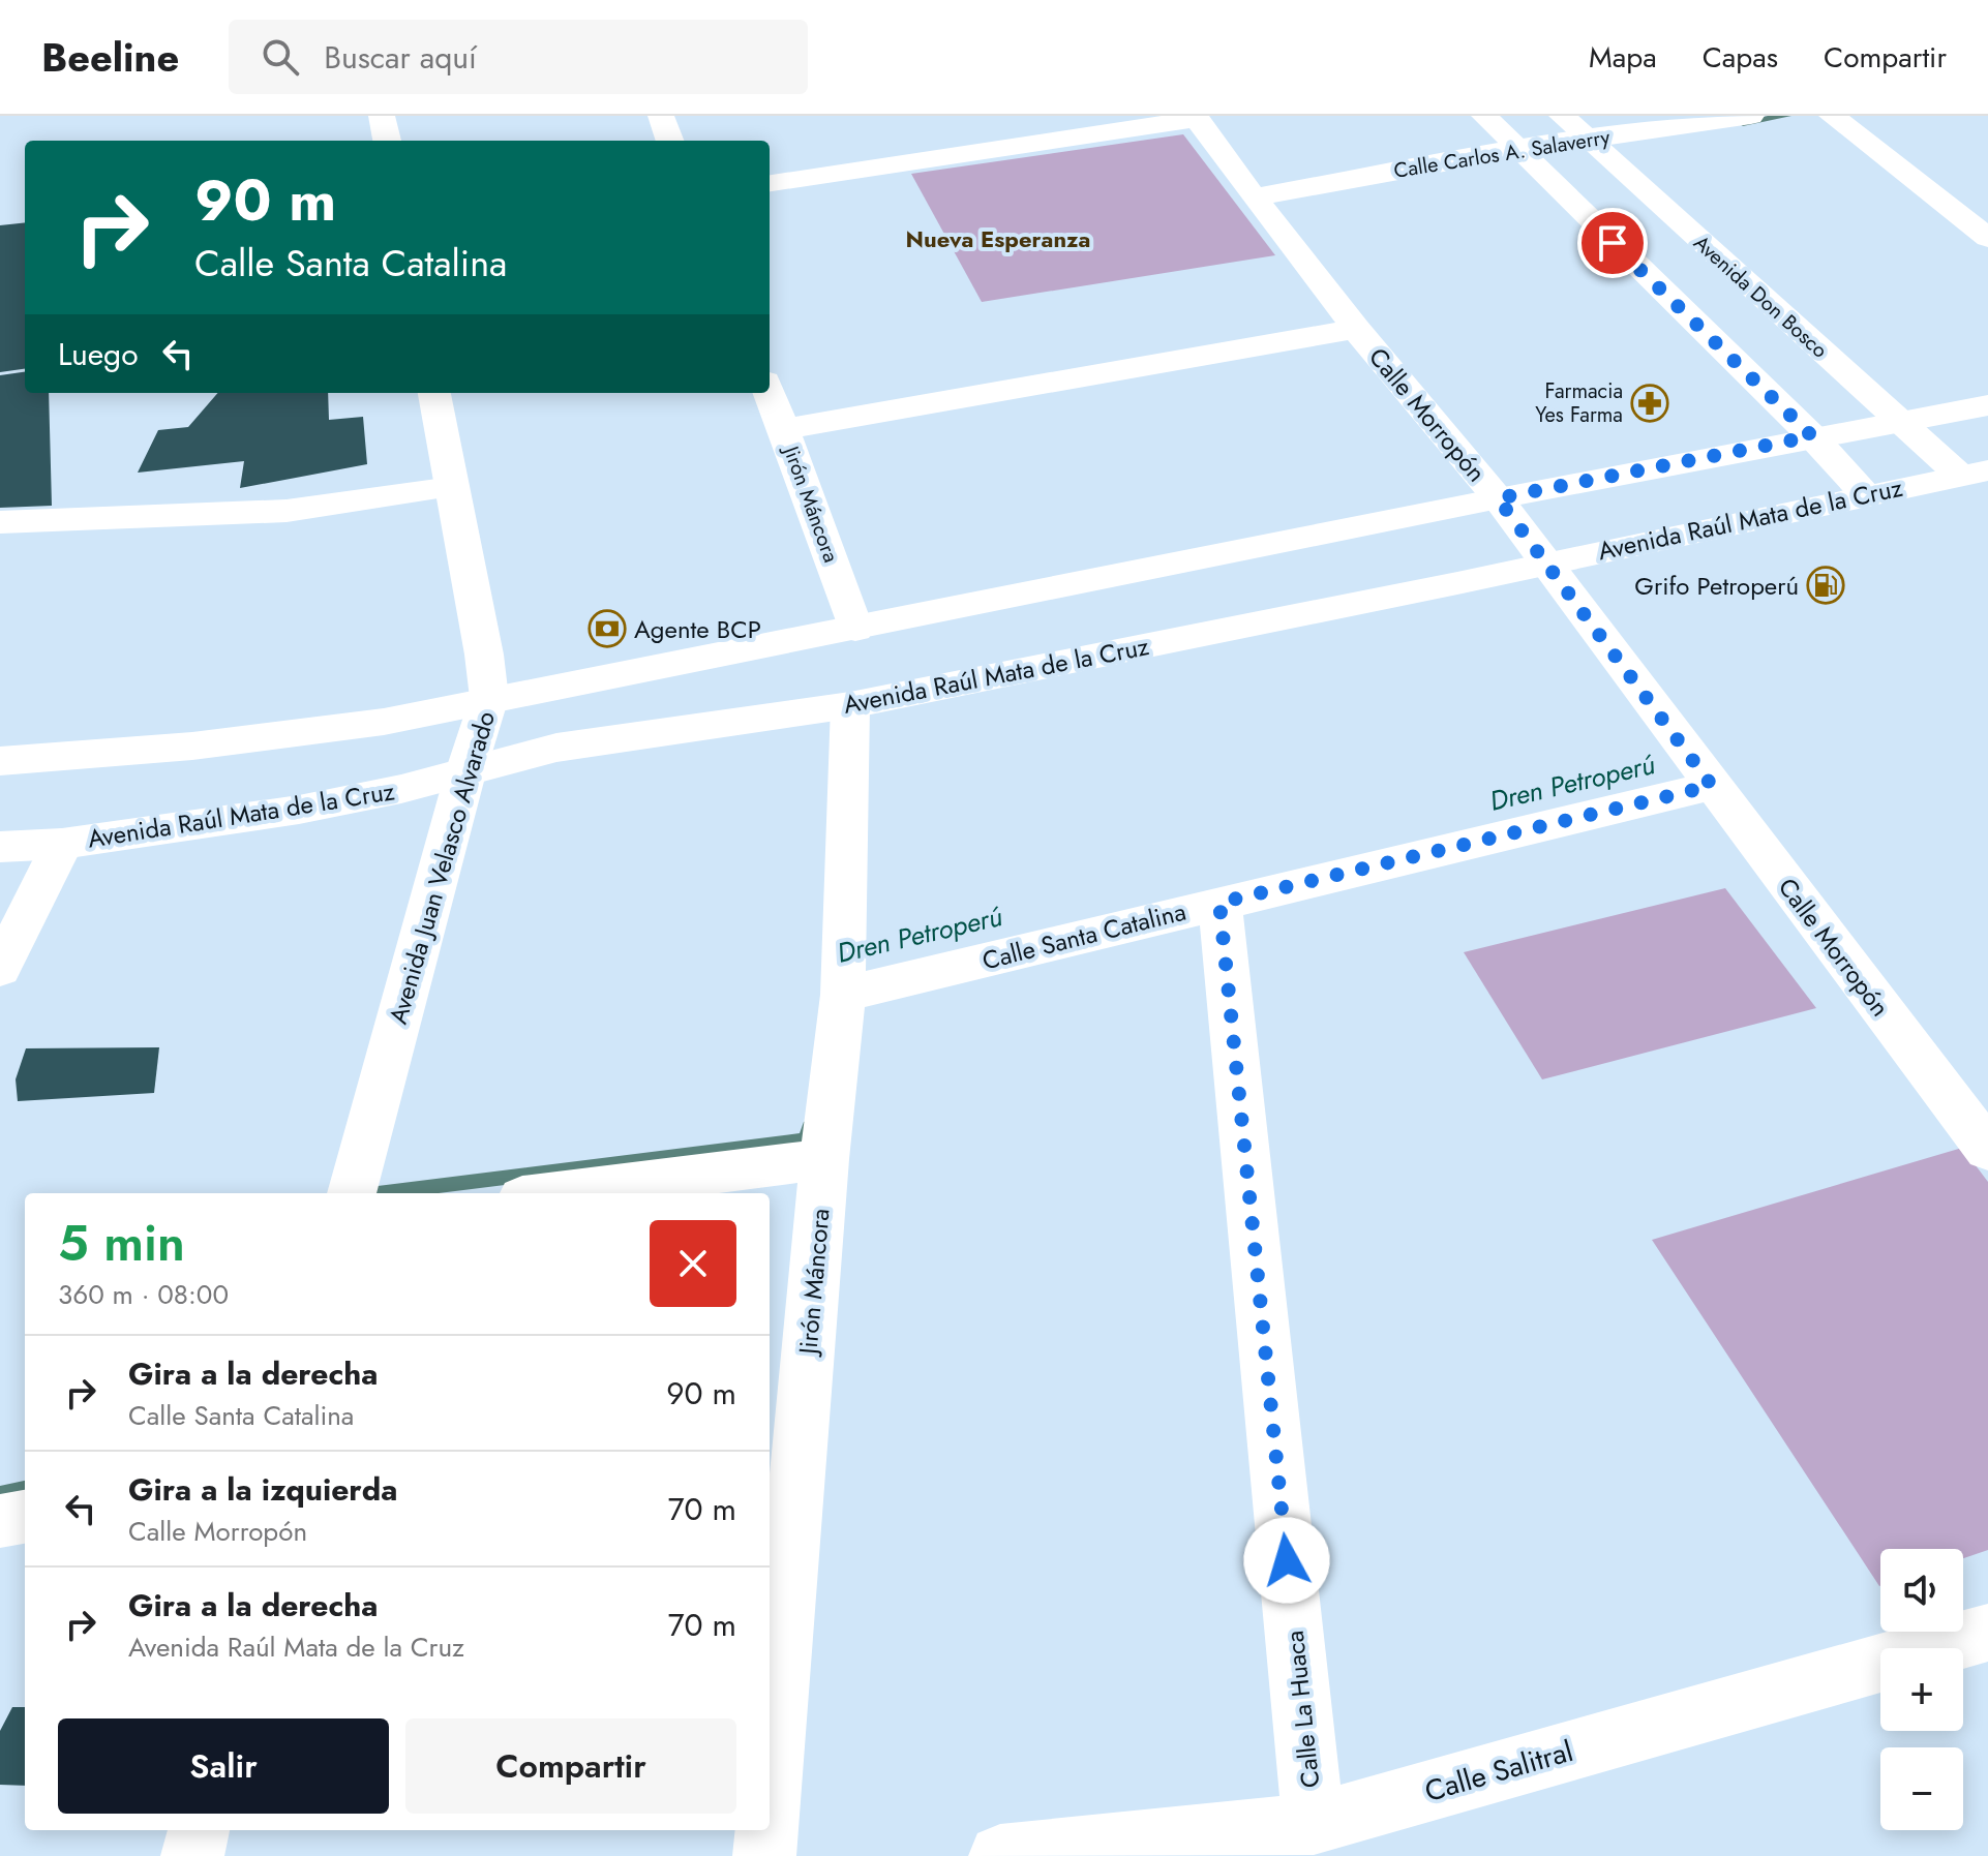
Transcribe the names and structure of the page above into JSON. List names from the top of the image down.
{
  "streets": {
    "street": [
      "Calle Carlos A. Salaverry",
      "Avenida Don Bosco",
      "Calle Morropón",
      "Jirón Máncora",
      "Avenida Raúl Mata de la Cruz",
      "Avenida Juan Velasco Alvarado",
      "Calle Santa Catalina",
      "Calle La Huaca",
      "Calle Salitral"
    ]
  },
  "crossings": [
    ["Calle Carlos A. Salaverry", "Avenida Don Bosco"],
    ["Calle Carlos A. Salaverry", "Calle Morropón"],
    ["Avenida Don Bosco", "Avenida Raúl Mata de la Cruz"],
    ["Calle Morropón", "Avenida Raúl Mata de la Cruz"],
    ["Calle Morropón", "Calle Santa Catalina"],
    ["Jirón Máncora", "Avenida Raúl Mata de la Cruz"],
    ["Jirón Máncora", "Calle Santa Catalina"],
    ["Avenida Raúl Mata de la Cruz", "Avenida Juan Velasco Alvarado"],
    ["Calle Santa Catalina", "Calle La Huaca"],
    ["Calle La Huaca", "Calle Salitral"]
  ],
  "districts": ["Nueva Esperanza"],
  "water": ["Dren Petroperú"],
  "places": {
    "pharmacy": ["Farmacia Yes Farma"],
    "fuel station": ["Grifo Petroperú"],
    "bank": ["Agente BCP"]
  },
  "page": {
    "header": "Beeline",
    "search": "Buscar aquí",
    "nav": ["Mapa", "Capas", "Compartir"],
    "turn": ["90 m", "Calle Santa Catalina"],
    "then": "Luego",
    "heading": ["5 min", "360 m · 08:00"],
    "list": [
      {
        "name": "Gira a la derecha",
        "note": "Calle Santa Catalina",
        "value": "90 m"
      },
      {
        "name": "Gira a la izquierda",
        "note": "Calle Morropón",
        "value": "70 m"
      },
      {
        "name": "Gira a la derecha",
        "note": "Avenida Raúl Mata de la Cruz",
        "value": "70 m"
      }
    ],
    "map_buttons": ["+", "−"],
    "buttons": ["Salir", "Compartir"]
  }
}
